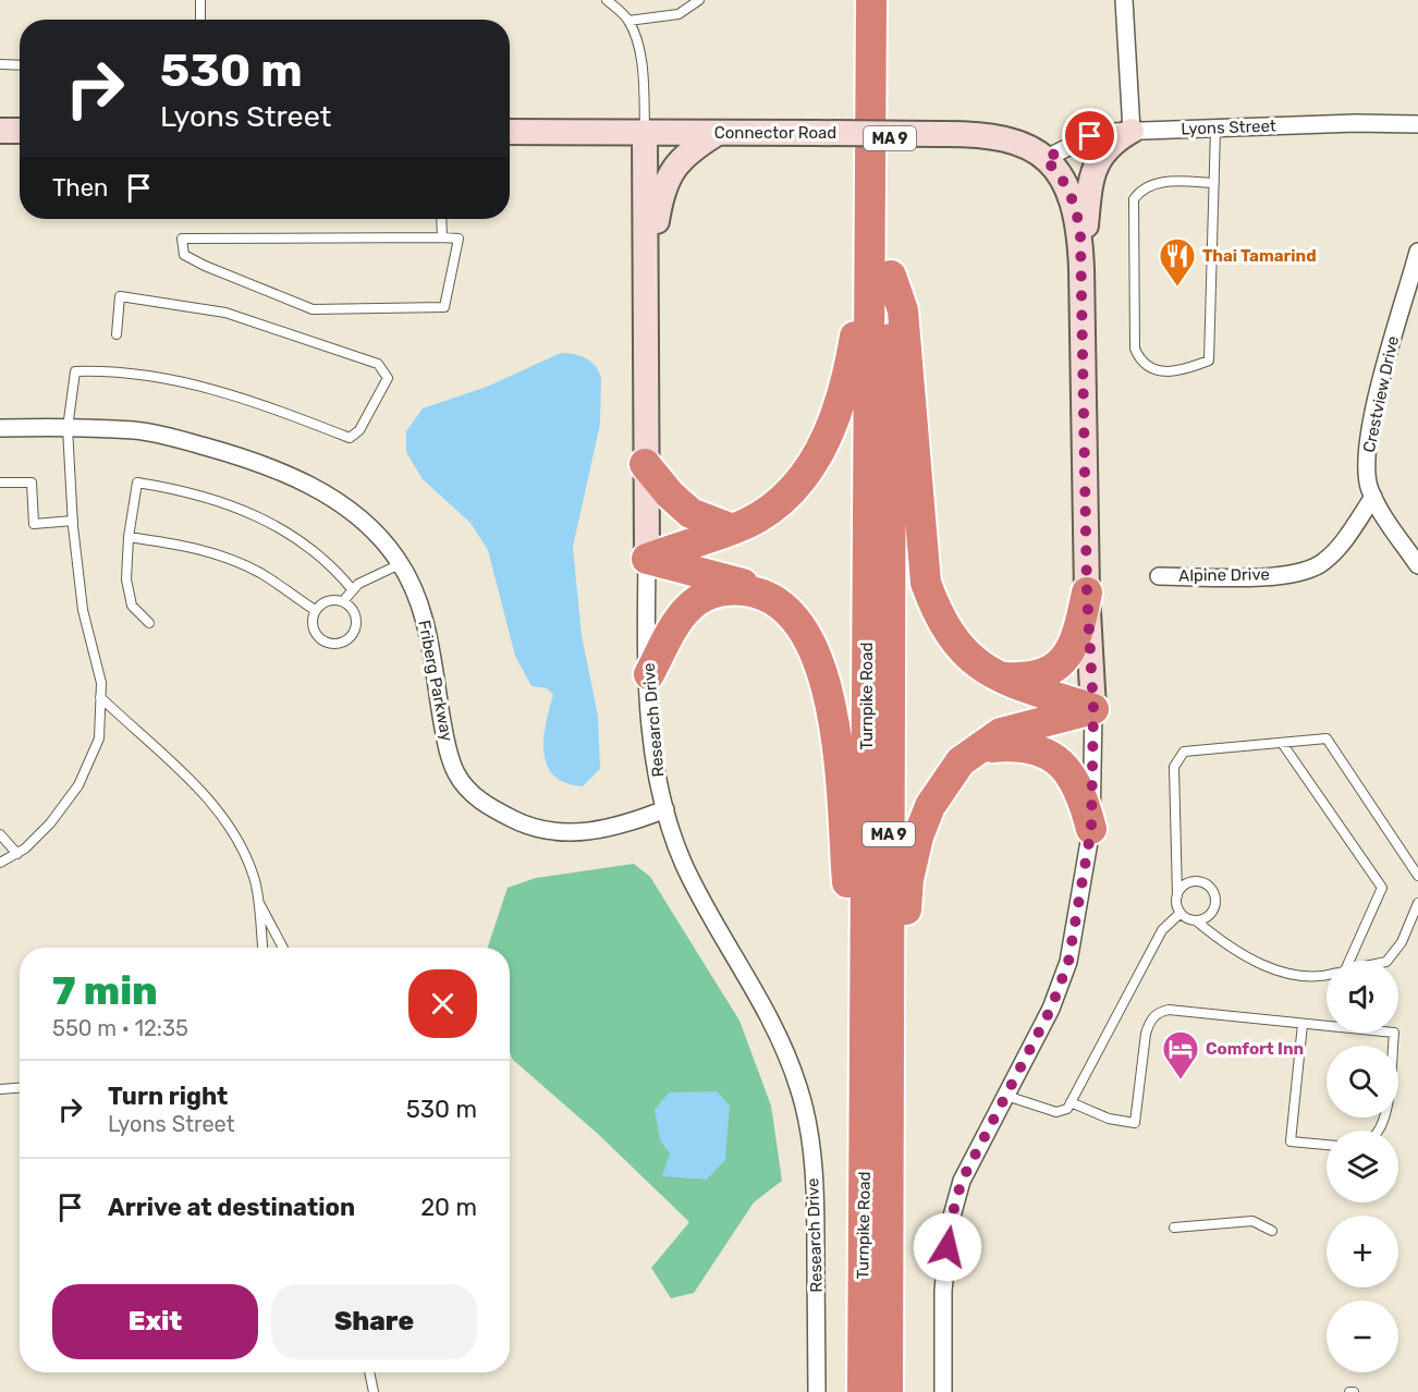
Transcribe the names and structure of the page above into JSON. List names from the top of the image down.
{
  "streets": {
    "highway": ["MA 9", "Turnpike Road"],
    "street": [
      "Lyons Street",
      "Connector Road",
      "Crestview Drive",
      "Alpine Drive",
      "Friberg Parkway",
      "Research Drive"
    ]
  },
  "crossings": [
    ["Lyons Street", "Connector Road"],
    ["Connector Road", "Research Drive"],
    ["Crestview Drive", "Alpine Drive"],
    ["Friberg Parkway", "Research Drive"]
  ],
  "places": {
    "restaurant": ["Thai Tamarind"],
    "hotel": ["Comfort Inn"]
  },
  "page": {
    "turn": ["530 m", "Lyons Street"],
    "then": "Then",
    "heading": ["7 min", "550 m · 12:35"],
    "map_buttons": ["+", "−"],
    "list": [
      {
        "name": "Turn right",
        "note": "Lyons Street",
        "value": "530 m"
      },
      {
        "name": "Arrive at destination",
        "value": "20 m"
      }
    ],
    "buttons": ["Exit", "Share"]
  }
}
